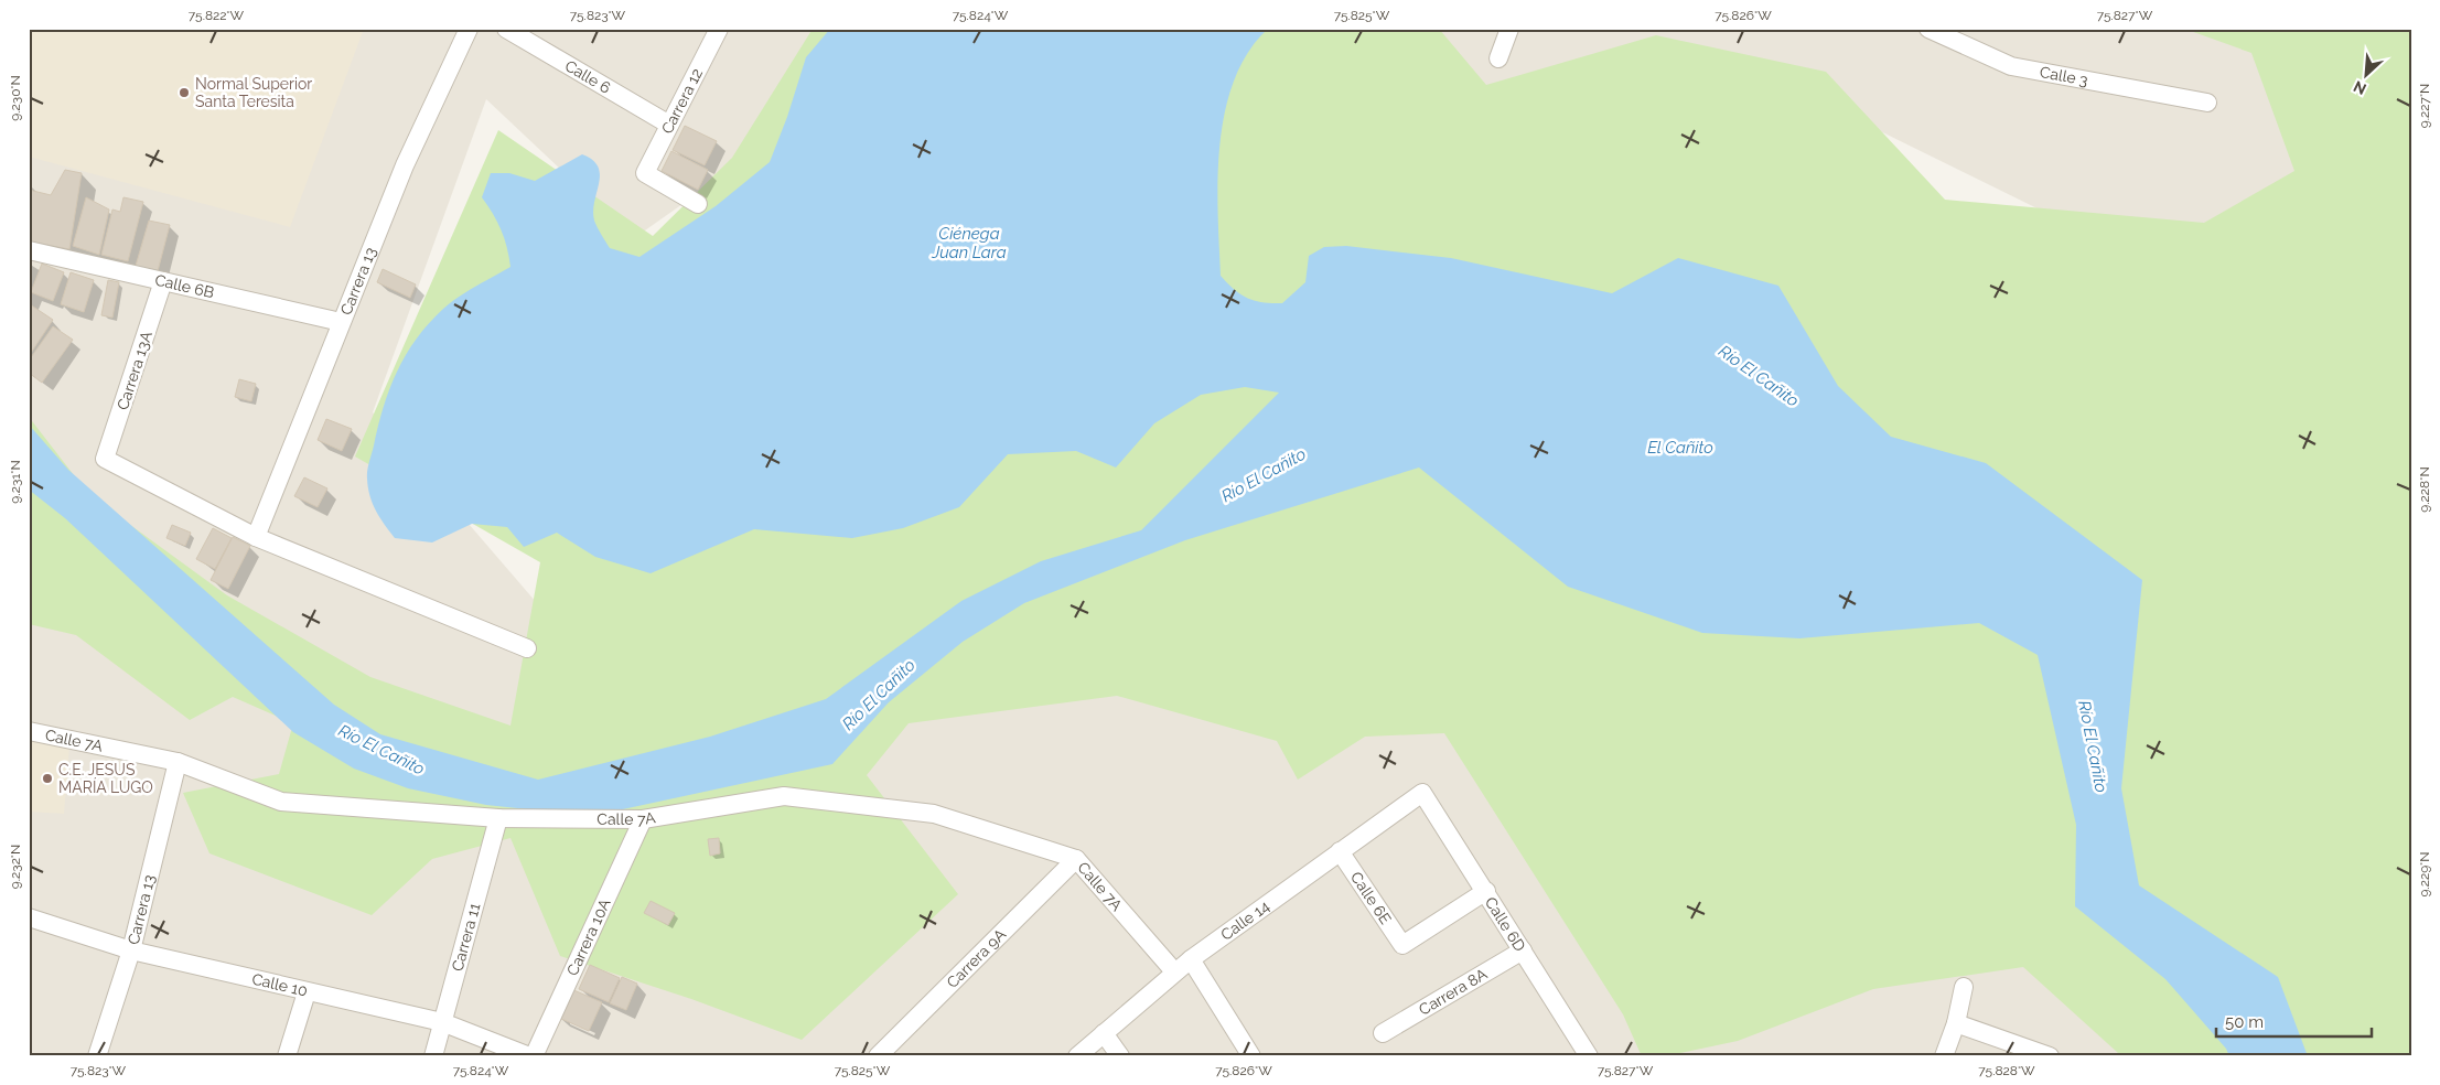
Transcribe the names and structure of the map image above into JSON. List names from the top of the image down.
{
  "streets": {
    "street": [
      "Calle 3",
      "Calle 6",
      "Carrera 12",
      "Carrera 13",
      "Calle 6B",
      "Carrera 13A",
      "Calle 7A",
      "Calle 6E",
      "Calle 14",
      "Calle 6D",
      "Carrera 11",
      "Carrera 10A",
      "Carrera 9A",
      "Calle 10",
      "Carrera 8A"
    ]
  },
  "crossings": [
    ["Calle 6", "Carrera 12"],
    ["Carrera 13", "Calle 6B"],
    ["Carrera 13", "Carrera 13A"],
    ["Carrera 13", "Calle 7A"],
    ["Carrera 13", "Calle 10"],
    ["Calle 6B", "Carrera 13A"],
    ["Calle 7A", "Calle 14"],
    ["Calle 7A", "Carrera 11"],
    ["Calle 7A", "Carrera 10A"],
    ["Calle 7A", "Carrera 9A"],
    ["Calle 6E", "Calle 14"],
    ["Calle 6E", "Calle 6D"],
    ["Calle 14", "Calle 6D"],
    ["Calle 6D", "Carrera 8A"],
    ["Carrera 11", "Calle 10"]
  ],
  "water": ["Ciénega Juan Lara", "Río El Cañito", "El Cañito"],
  "places": ["Normal Superior Santa Teresita", "C.E. JESUS MARÍA LUGO"],
  "scale_bar": "50 m",
  "north": "bottom left",
  "coordinates": [
    "75.822°W",
    "75.823°W",
    "75.824°W",
    "75.825°W",
    "75.826°W",
    "75.827°W",
    "9.230°N",
    "9.227°N",
    "9.231°N",
    "9.228°N",
    "9.232°N",
    "9.229°N",
    "75.828°W"
  ]
}
